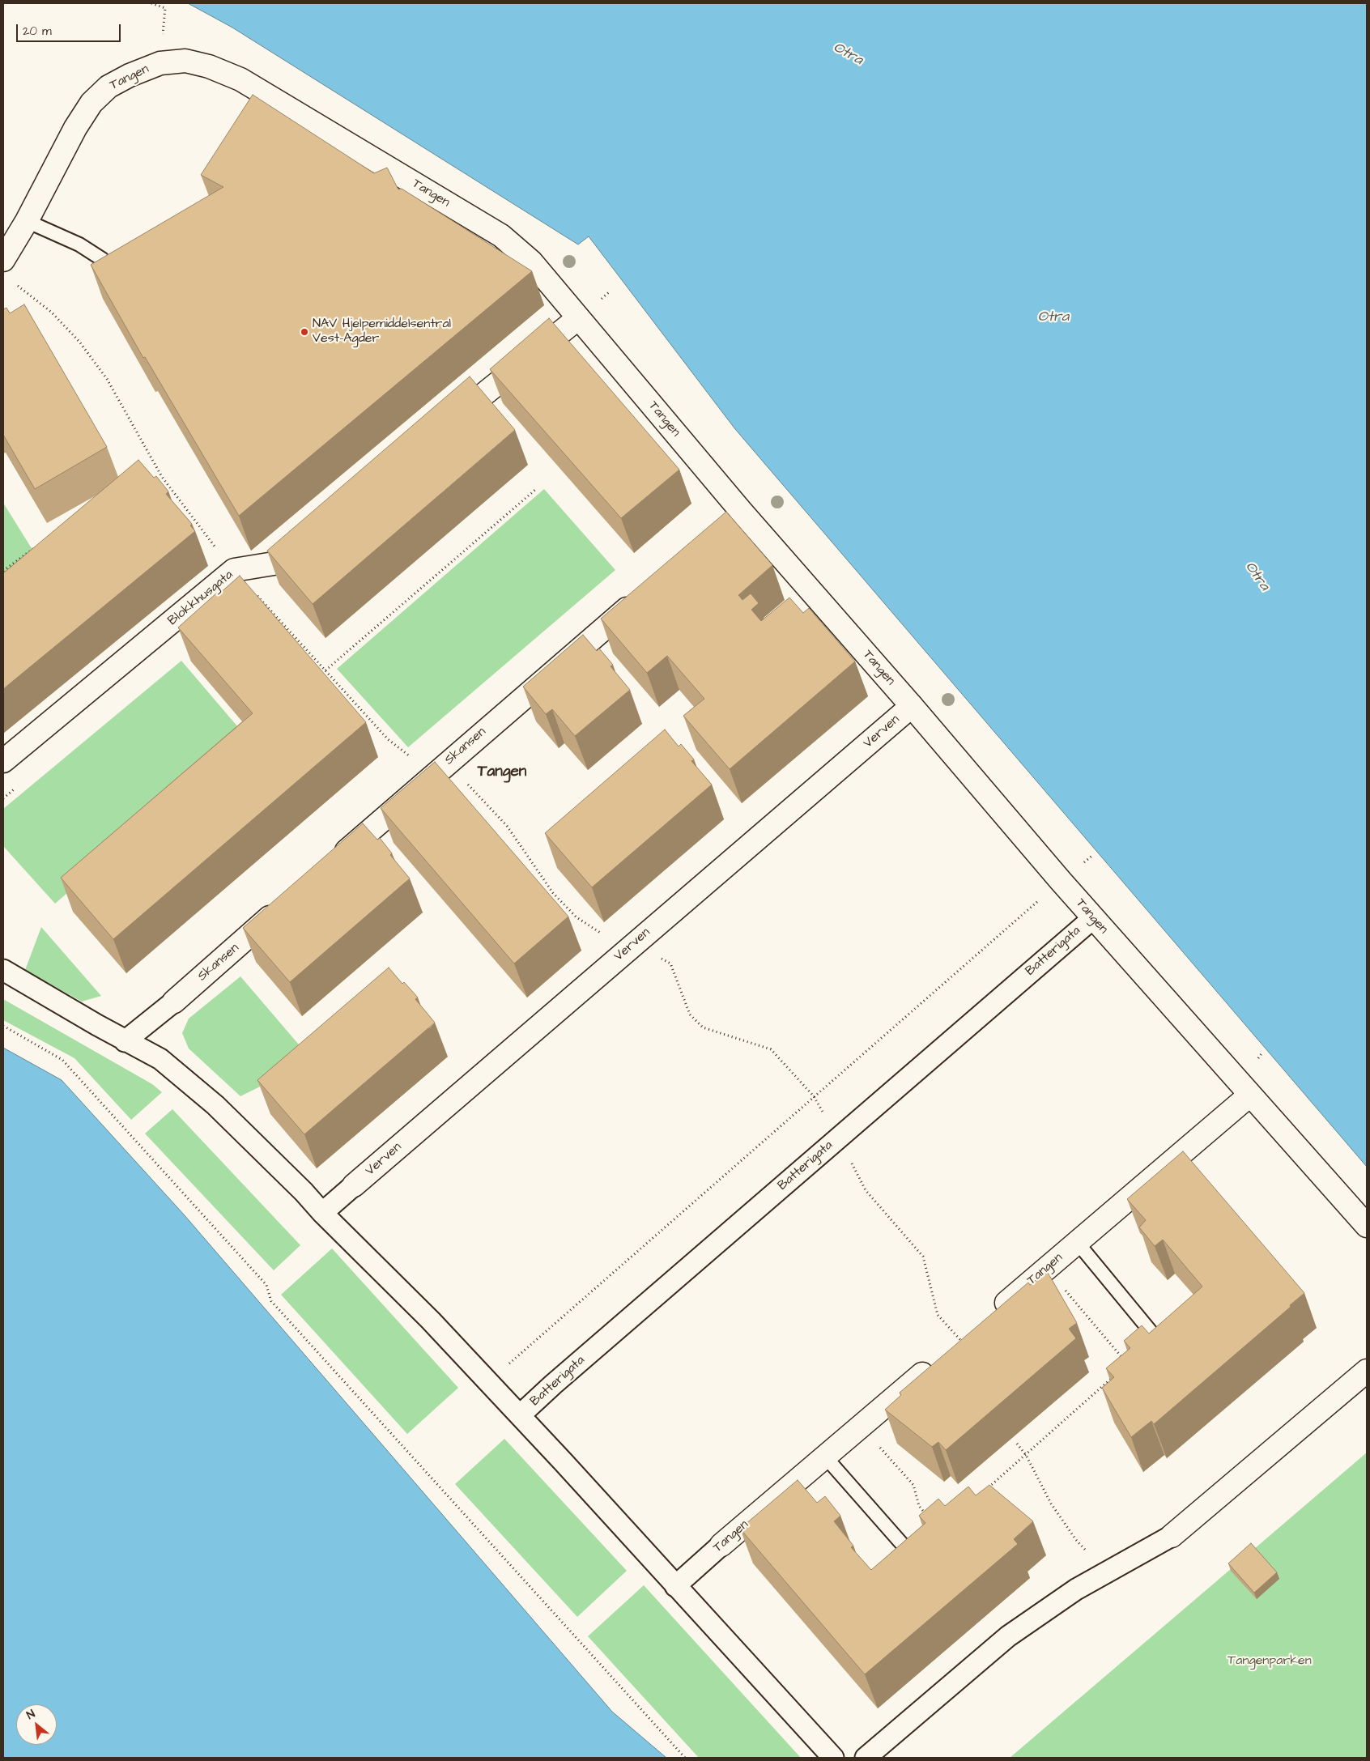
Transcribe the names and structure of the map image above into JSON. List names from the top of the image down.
{
  "streets": {
    "street": [
      "Tangen",
      "Blokkhusgata",
      "Verven",
      "Skansen",
      "Batterigata"
    ]
  },
  "crossings": [
    ["Tangen", "Verven"],
    ["Tangen", "Batterigata"]
  ],
  "districts": ["Tangen"],
  "water": ["Otra"],
  "parks": ["Tangenparken"],
  "places": ["NAV Hjelpemiddelsentral Vest-Agder"],
  "scale_bar": "20 m",
  "north": "top left"
}
